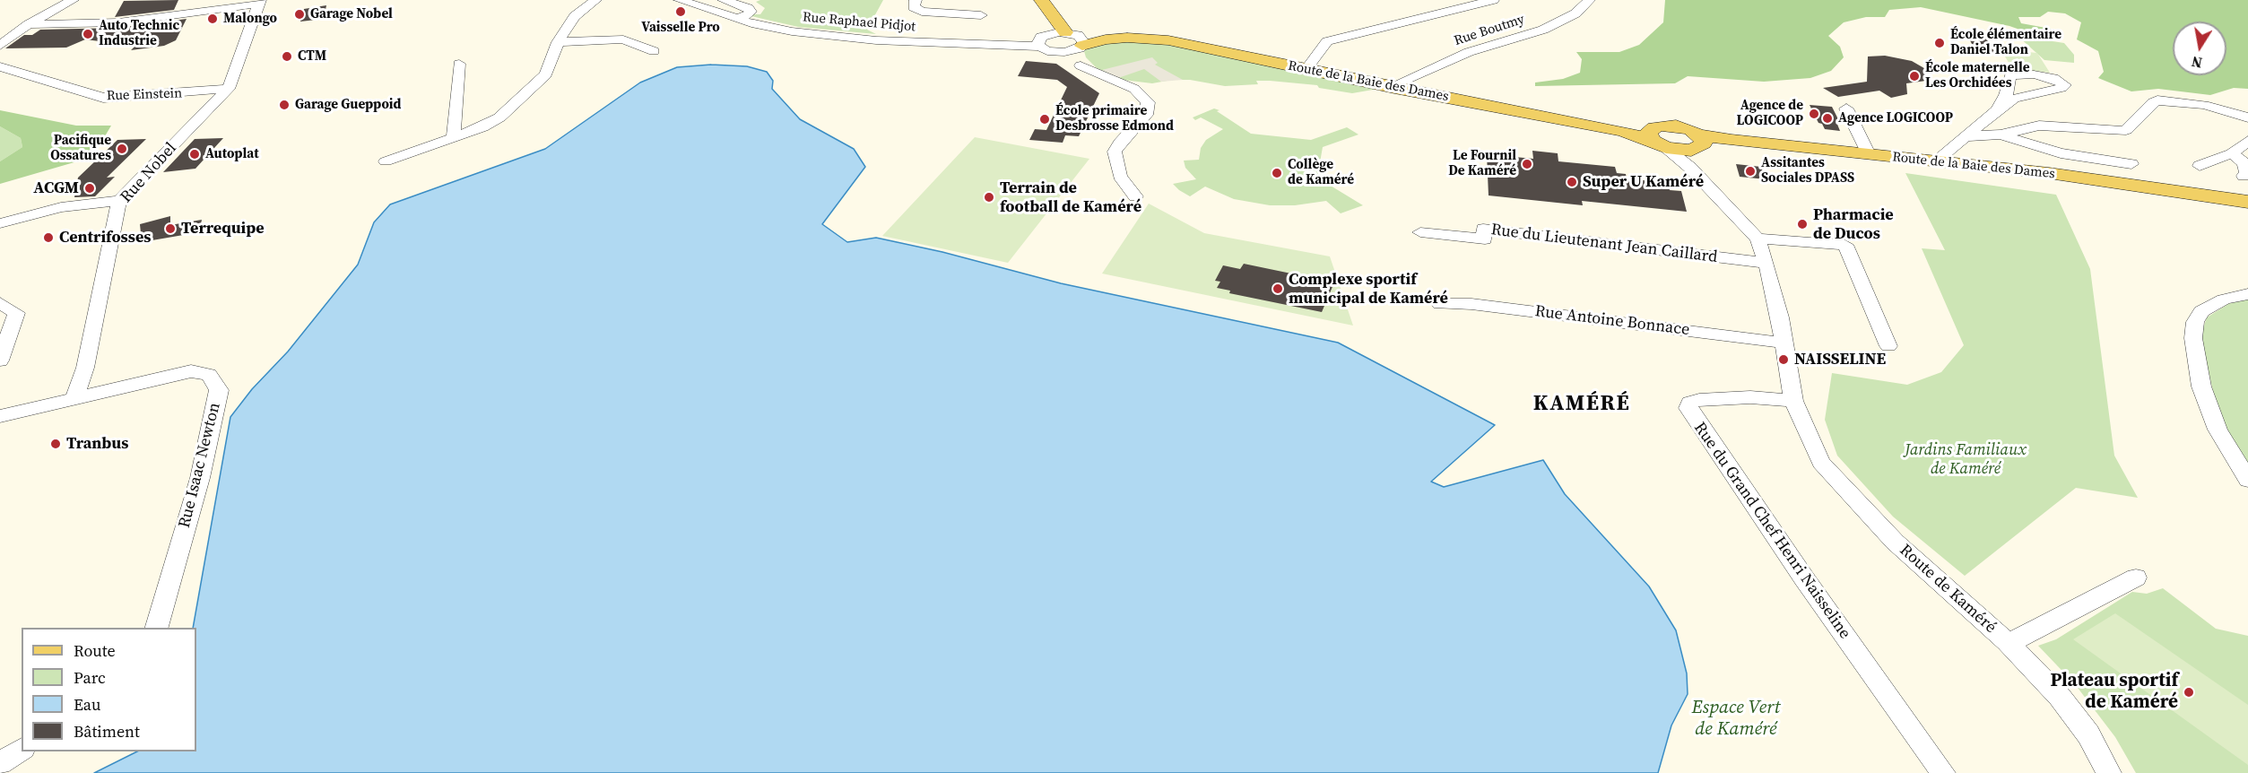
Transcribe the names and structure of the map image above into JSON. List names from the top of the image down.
{
  "streets": {
    "main road": ["Route de la Baie des Dames"],
    "street": [
      "Rue Raphael Pidjot",
      "Rue Boutmy",
      "Rue Einstein",
      "Rue Nobel",
      "Rue du Lieutenant Jean Caillard",
      "Rue Antoine Bonnace",
      "Rue Isaac Newton",
      "Rue du Grand Chef Henri Naisseline",
      "Route de Kaméré"
    ]
  },
  "crossings": [
    ["Rue Boutmy", "Route de la Baie des Dames"],
    ["Rue Einstein", "Rue Nobel"],
    ["Rue Nobel", "Rue Isaac Newton"],
    ["Rue du Grand Chef Henri Naisseline", "Route de Kaméré"]
  ],
  "districts": ["KAMÉRÉ"],
  "parks": ["Jardins Familiaux de Kaméré", "Espace Vert de Kaméré"],
  "places": [
    "Vaisselle Pro",
    "Garage Nobel",
    "Malongo",
    "Auto Technic Industrie",
    "École élémentaire Daniel Talon",
    "CTM",
    "École maternelle Les Orchidées",
    "Garage Gueppoid",
    "Agence de LOGICOOP",
    "Agence LOGICOOP",
    "École primaire Desbrosse Edmond",
    "Pacifique Ossatures",
    "Autoplat",
    "Le Fournil De Kaméré",
    "Assitantes Sociales DPASS",
    "Collège de Kaméré",
    "Super U Kaméré",
    "ACGM",
    "Terrain de football de Kaméré",
    "Pharmacie de Ducos",
    "Terrequipe",
    "Centrifosses",
    "Complexe sportif municipal de Kaméré",
    "NAISSELINE",
    "Tranbus",
    "Plateau sportif de Kaméré"
  ],
  "legend": [
    "Route",
    "Parc",
    "Eau",
    "Bâtiment"
  ],
  "north": "bottom"
}
